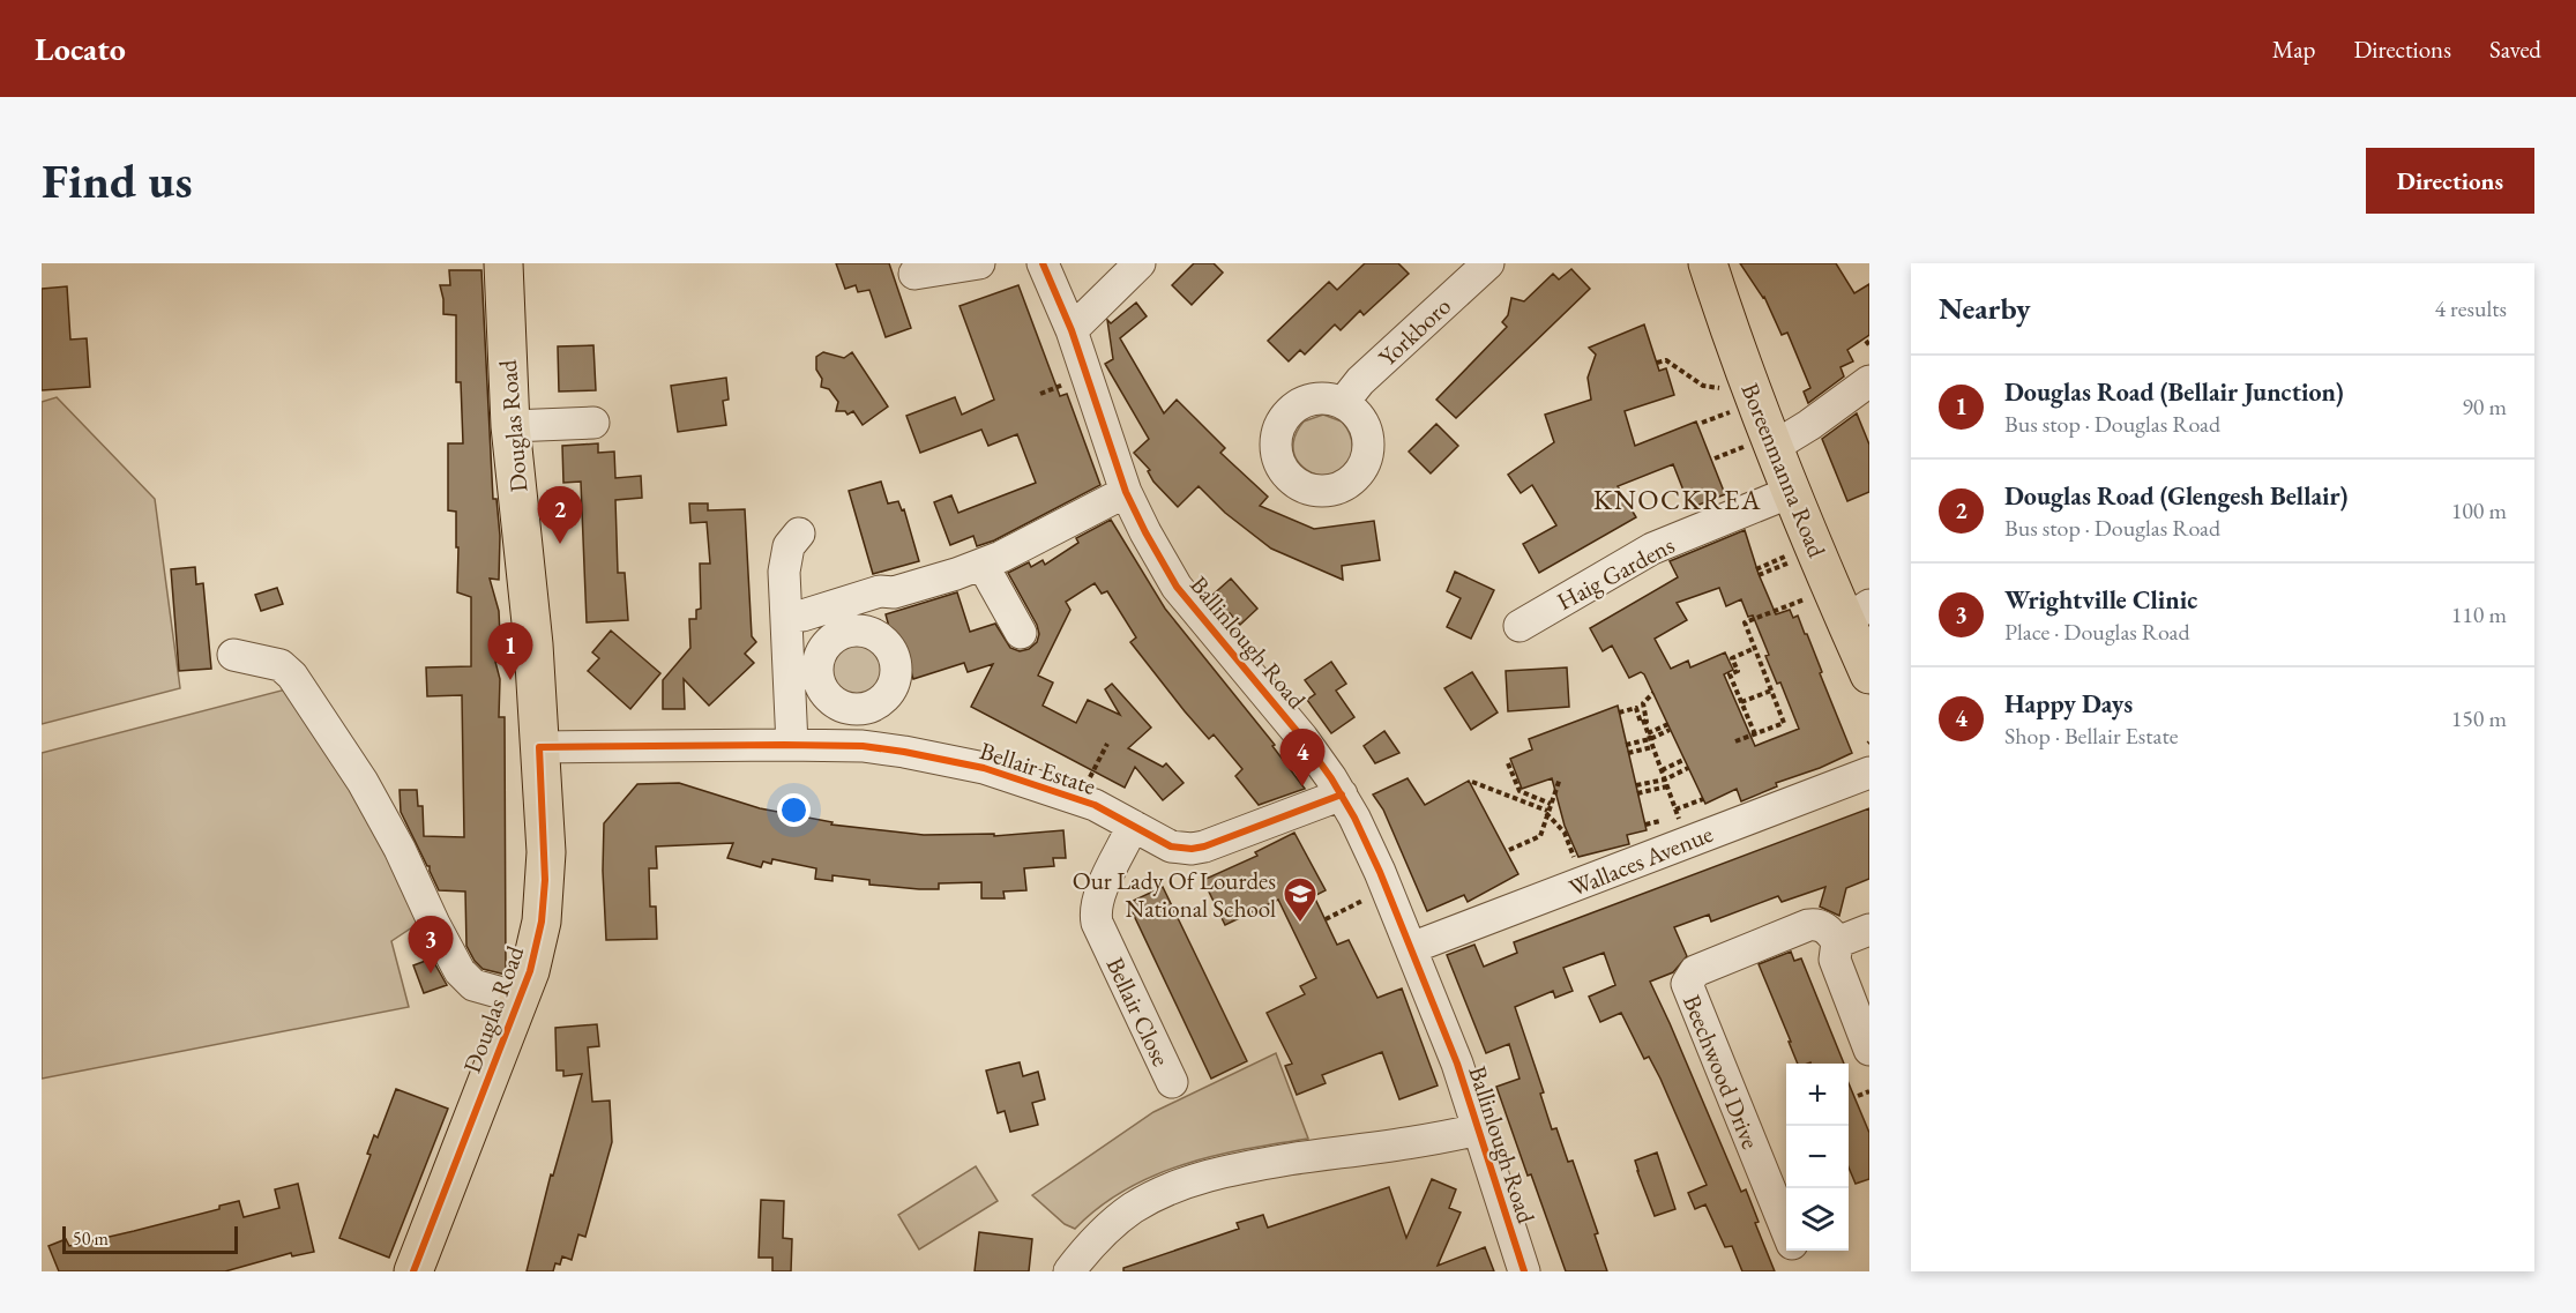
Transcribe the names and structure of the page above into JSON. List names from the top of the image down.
{
  "streets": {
    "main road": ["Douglas Road", "Boreenmanna Road"],
    "street": [
      "Yorkboro",
      "Haig Gardens",
      "Ballinlough Road",
      "Bellair Estate",
      "Wallaces Avenue",
      "Bellair Close",
      "Beechwood Drive"
    ]
  },
  "crossings": [
    ["Douglas Road", "Bellair Estate"],
    ["Boreenmanna Road", "Haig Gardens"],
    ["Ballinlough Road", "Bellair Estate"],
    ["Ballinlough Road", "Wallaces Avenue"],
    ["Bellair Estate", "Bellair Close"]
  ],
  "districts": ["KNOCKREA"],
  "places": {
    "school or university": ["Our Lady Of Lourdes National School"]
  },
  "scale_bar": "50 m",
  "page": {
    "header": "Locato",
    "nav": ["Map", "Directions", "Saved"],
    "buttons": "Directions",
    "title": "Find us",
    "heading": ["Nearby", "4 results"],
    "list": [
      {
        "mark": "1",
        "name": "Douglas Road (Bellair Junction)",
        "note": "Bus stop · Douglas Road",
        "value": "90 m"
      },
      {
        "mark": "2",
        "name": "Douglas Road (Glengesh Bellair)",
        "note": "Bus stop · Douglas Road",
        "value": "100 m"
      },
      {
        "mark": "3",
        "name": "Wrightville Clinic",
        "note": "Place · Douglas Road",
        "value": "110 m"
      },
      {
        "mark": "4",
        "name": "Happy Days",
        "note": "Shop · Bellair Estate",
        "value": "150 m"
      }
    ],
    "pins": [
      "2",
      "1",
      "4",
      "3"
    ],
    "map_buttons": ["+", "−"],
    "scale": "50 m"
  }
}
